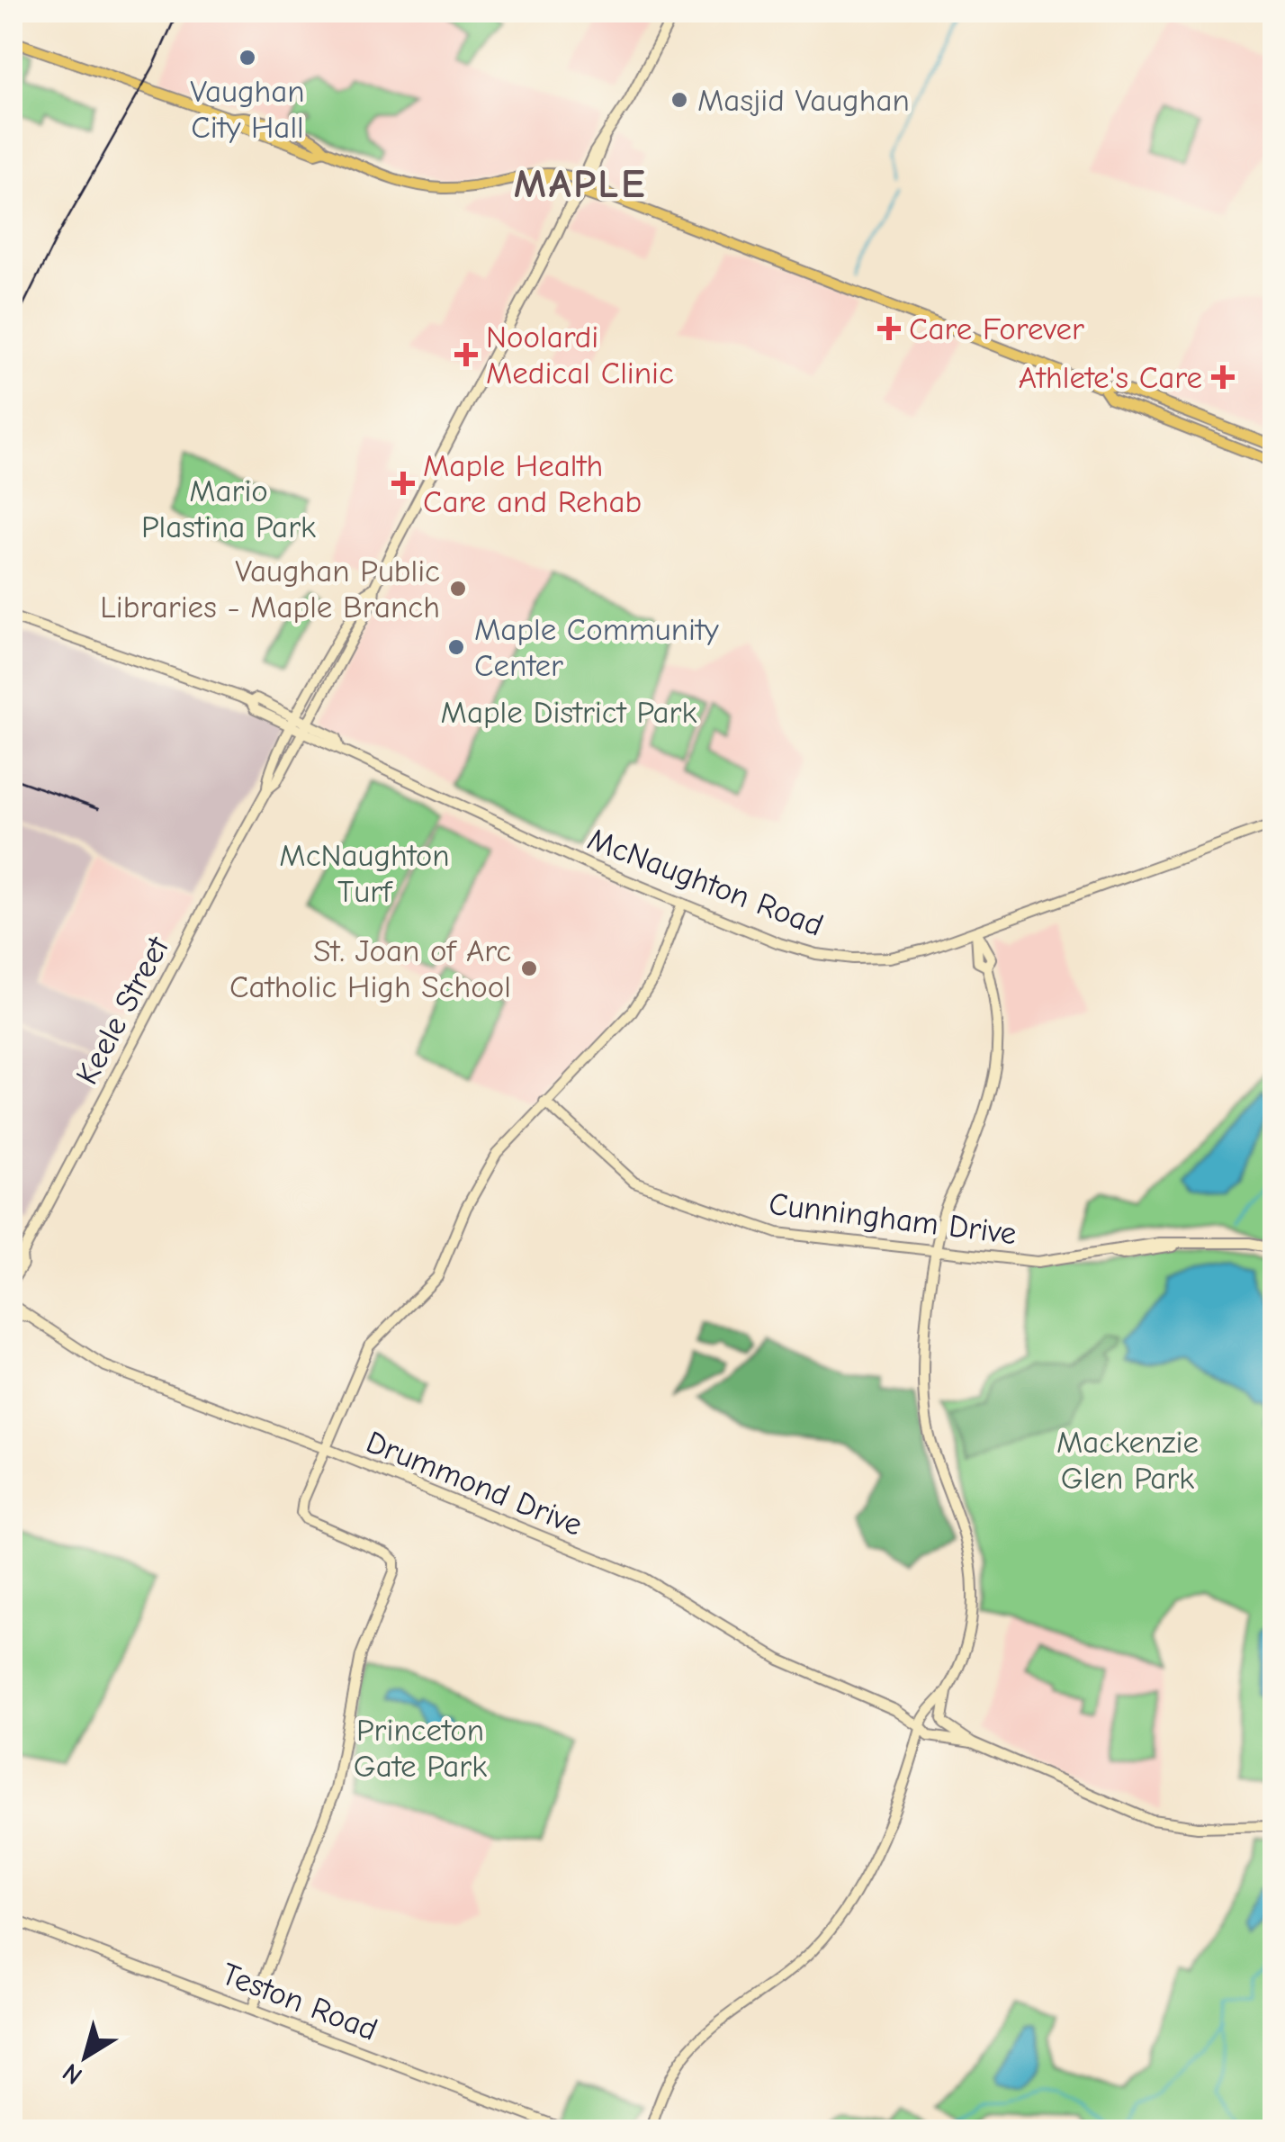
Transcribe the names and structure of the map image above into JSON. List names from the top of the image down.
{
  "streets": {
    "street": [
      "McNaughton Road",
      "Keele Street",
      "Cunningham Drive",
      "Drummond Drive",
      "Teston Road"
    ]
  },
  "crossings": [
    ["McNaughton Road", "Keele Street"]
  ],
  "districts": ["MAPLE"],
  "parks": [
    "Mario Plastina Park",
    "Maple District Park",
    "McNaughton Turf",
    "Mackenzie Glen Park",
    "Princeton Gate Park"
  ],
  "places": {
    "other": [
      "Vaughan City Hall",
      "Masjid Vaughan",
      "Vaughan Public Libraries - Maple Branch",
      "Maple Community Center",
      "St. Joan of Arc Catholic High School"
    ],
    "health": [
      "Care Forever",
      "Noolardi Medical Clinic",
      "Athlete's Care",
      "Maple Health Care and Rehab"
    ]
  },
  "north": "bottom left"
}
